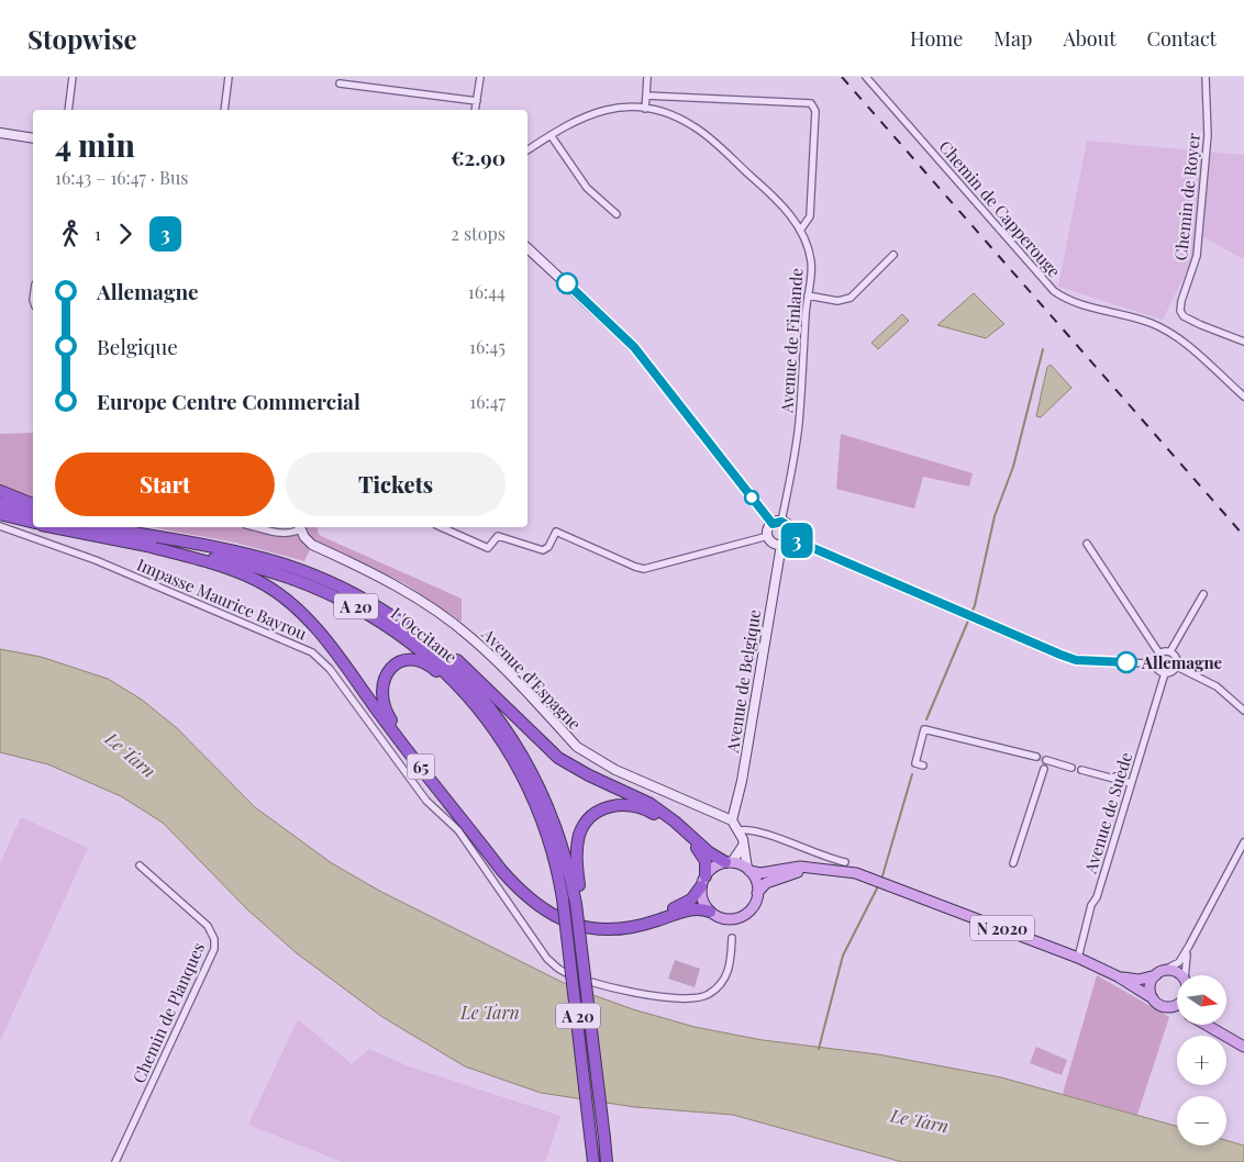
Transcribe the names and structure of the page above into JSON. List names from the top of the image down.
{
  "streets": {
    "highway": ["A 20", "L'Occitane", "65"],
    "main road": ["N 2020"],
    "street": [
      "Chemin de Royer",
      "Chemin de Capperouge",
      "Avenue de Finlande",
      "Impasse Maurice Bayrou",
      "Avenue d'Espagne",
      "Avenue de Belgique",
      "Avenue de Suède",
      "Chemin de Planques"
    ]
  },
  "crossings": [
    ["Avenue de Finlande", "Avenue de Belgique"],
    ["A 20", "L'Occitane"],
    ["L'Occitane", "65"],
    ["Avenue d'Espagne", "Avenue de Belgique"],
    ["65", "N 2020"],
    ["Avenue de Suède", "N 2020"]
  ],
  "water": ["Le Tarn"],
  "places": ["Allemagne"],
  "lines": ["bus line 3"],
  "north": "right",
  "page": {
    "header": "Stopwise",
    "nav": [
      "Home",
      "Map",
      "About",
      "Contact"
    ],
    "on_map": "3",
    "heading": ["4 min", "16:43 – 16:47 · Bus", "€2.90"],
    "legs": ["1", "3", "2 stops"],
    "list": [
      {
        "name": "Allemagne",
        "value": "16:44"
      },
      {
        "name": "Belgique",
        "value": "16:45"
      },
      {
        "name": "Europe Centre Commercial",
        "value": "16:47"
      }
    ],
    "buttons": ["Start", "Tickets"],
    "map_buttons": ["+", "−"]
  }
}
